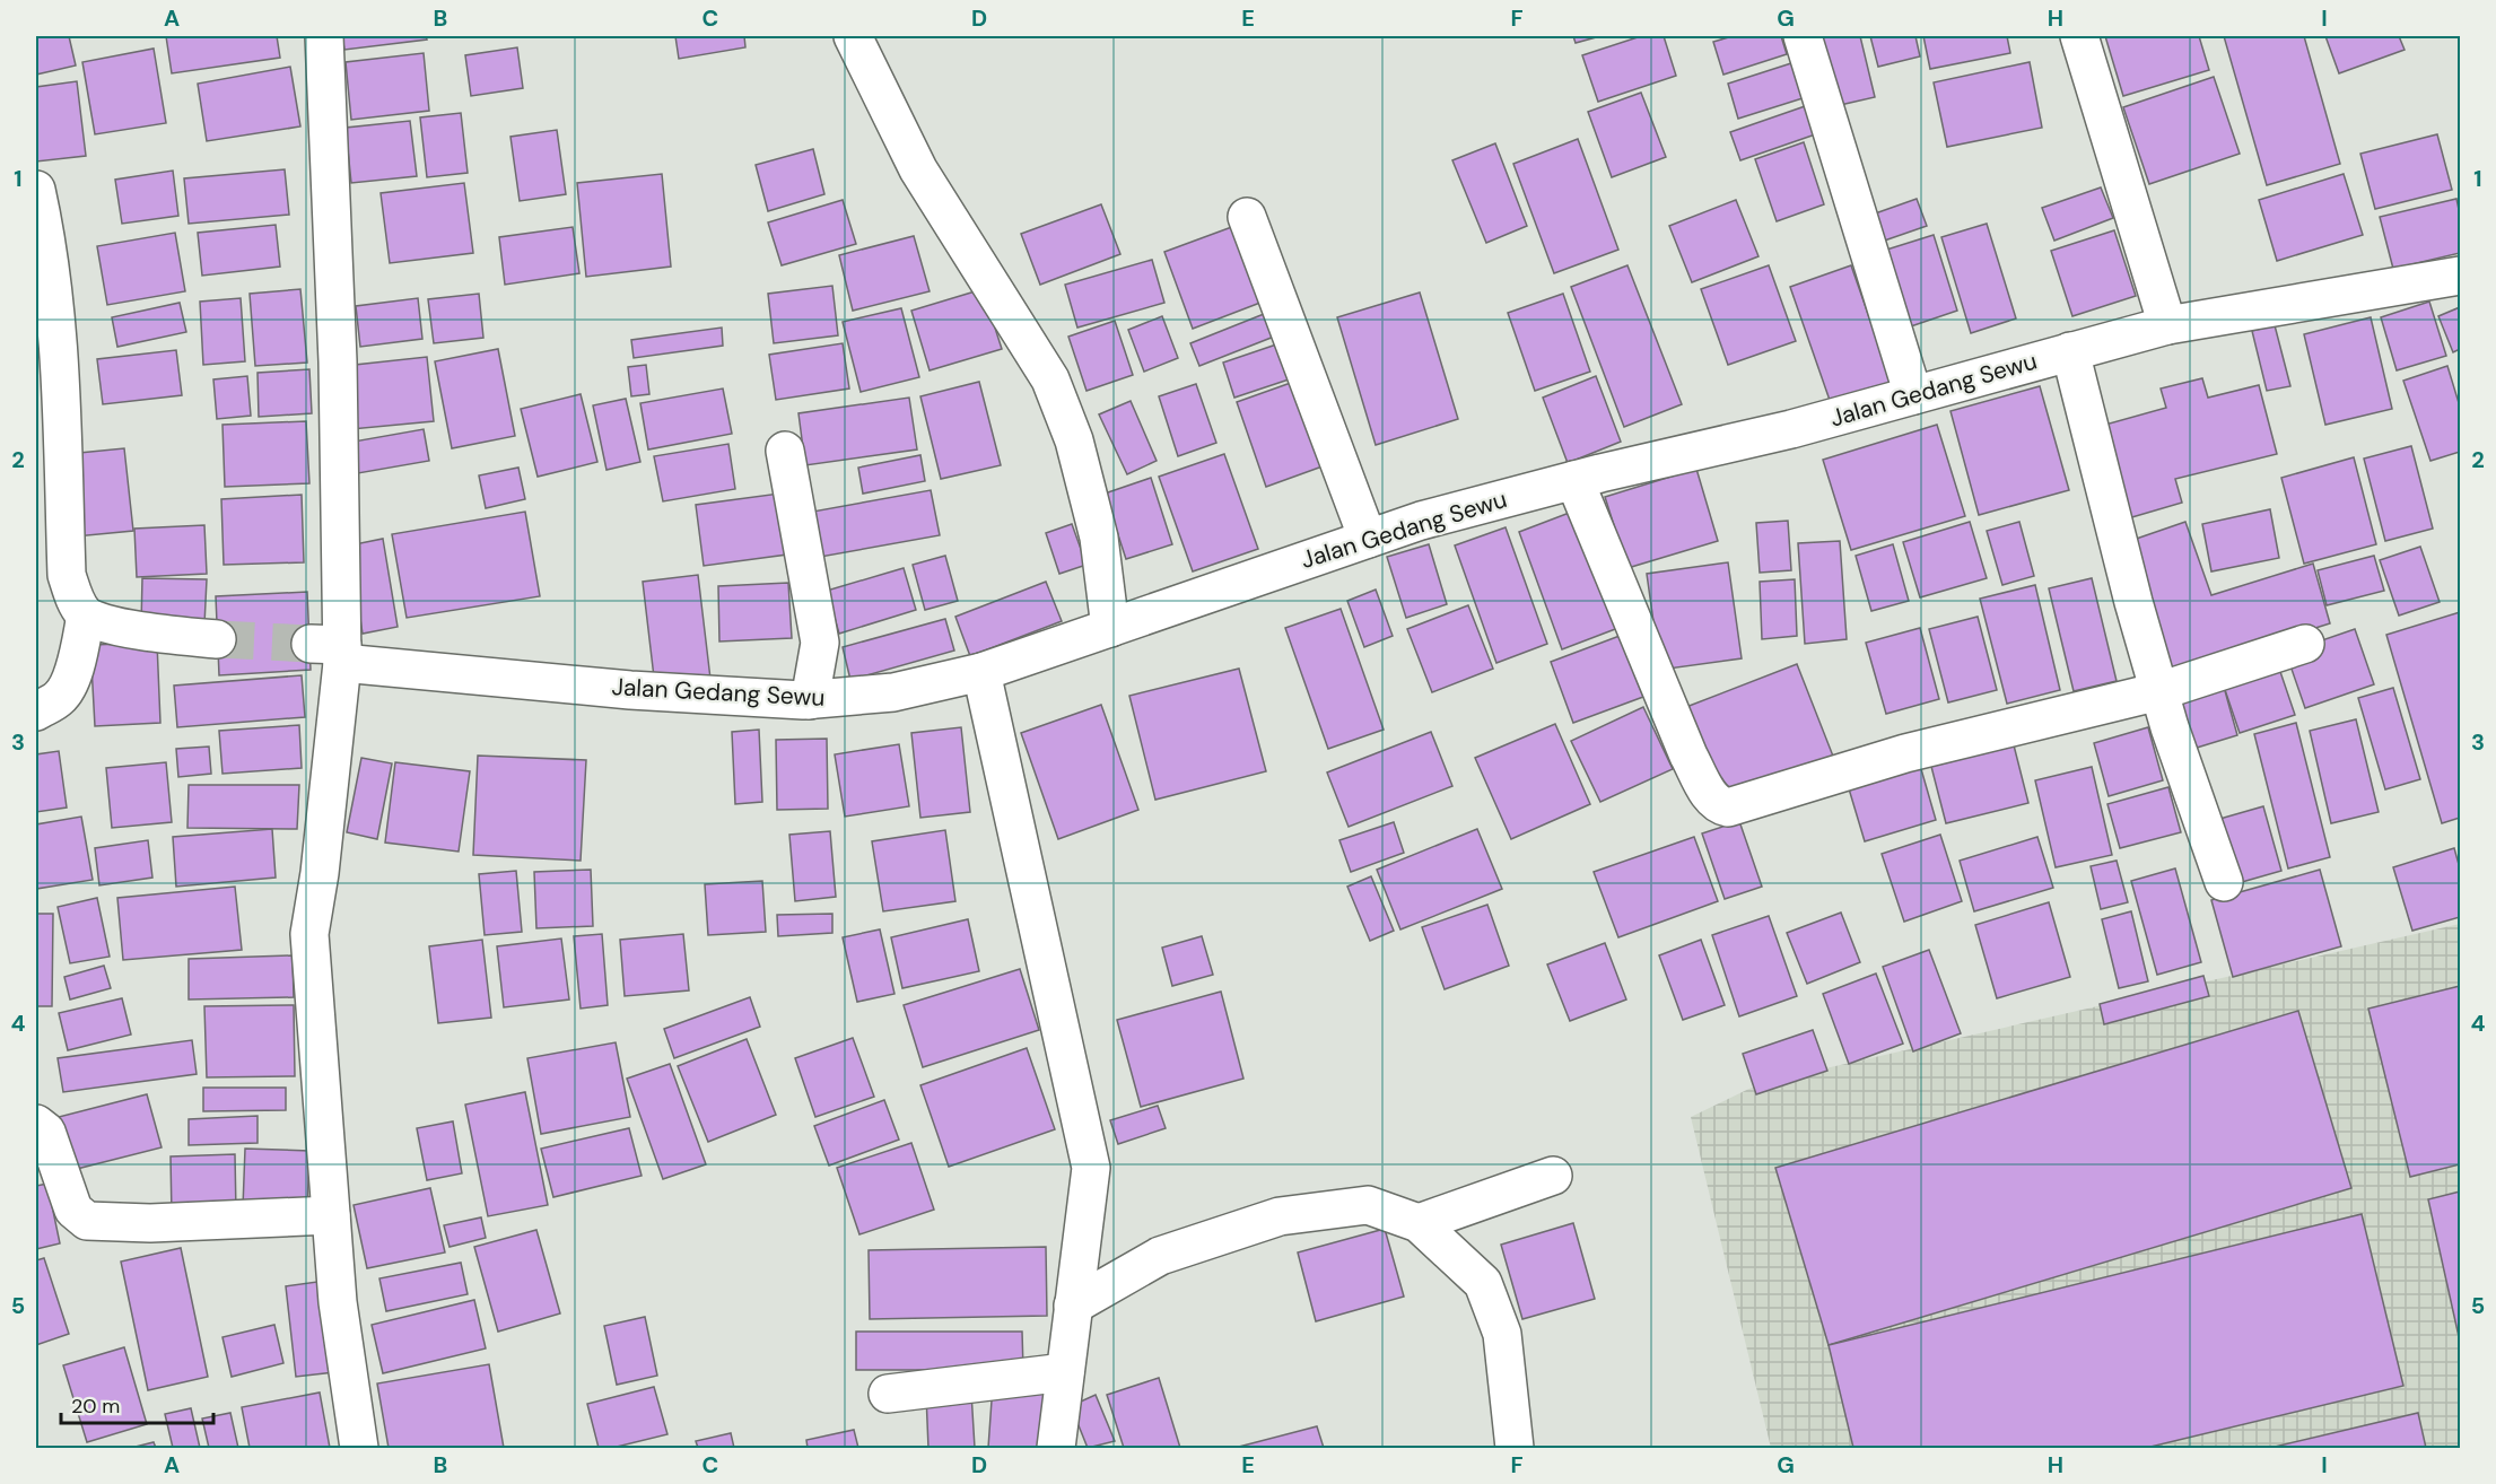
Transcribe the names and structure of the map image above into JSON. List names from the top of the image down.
{
  "streets": {
    "street": ["Jalan Gedang Sewu"]
  },
  "scale_bar": "20 m",
  "grid": {
    "columns": [
      "A",
      "B",
      "C",
      "D",
      "E",
      "F",
      "G",
      "H",
      "I"
    ],
    "rows": [
      "1",
      "2",
      "3",
      "4",
      "5"
    ]
  }
}
